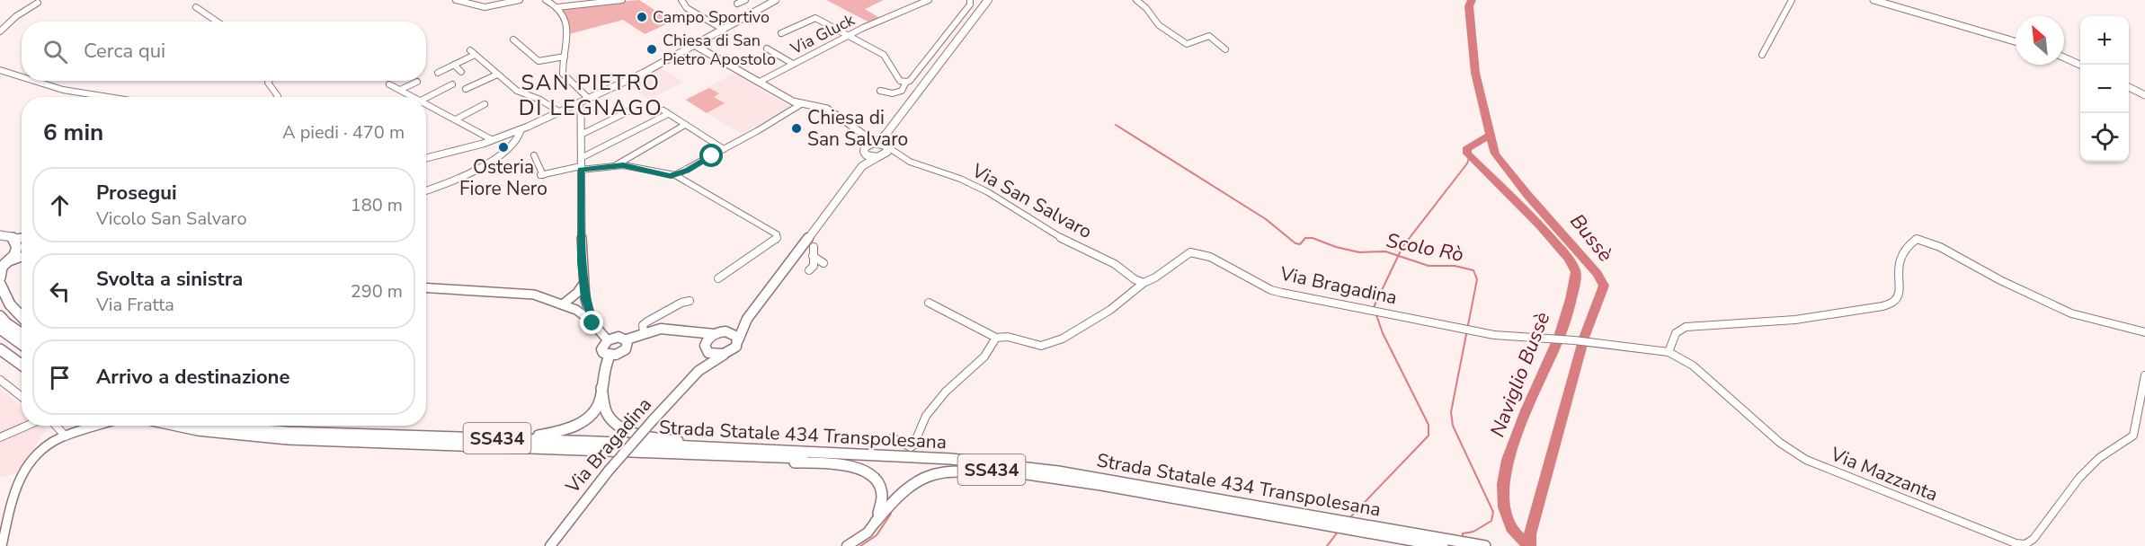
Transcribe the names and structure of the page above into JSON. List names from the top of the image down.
{
  "streets": {
    "main road": ["Via Bragadina", "Strada Statale 434 Transpolesana", "SS434"],
    "street": ["Via Gluck", "Via San Salvaro", "Via Mazzanta"]
  },
  "crossings": [
    ["Via San Salvaro", "Via Bragadina"],
    ["Via Bragadina", "Via Mazzanta"]
  ],
  "districts": ["SAN PIETRO DI LEGNAGO"],
  "water": ["Bussè", "Scolo Rò", "Naviglio Bussè"],
  "places": [
    "Campo Sportivo",
    "Chiesa di San Pietro Apostolo",
    "Chiesa di San Salvaro",
    "Osteria Fiore Nero"
  ],
  "north": "top left",
  "page": {
    "map_buttons": ["+", "−"],
    "search": "Cerca qui",
    "heading": ["6 min", "A piedi · 470 m"],
    "list": [
      ["Prosegui", "Vicolo San Salvaro", "180 m"],
      ["Svolta a sinistra", "Via Fratta", "290 m"],
      "Arrivo a destinazione"
    ]
  }
}
